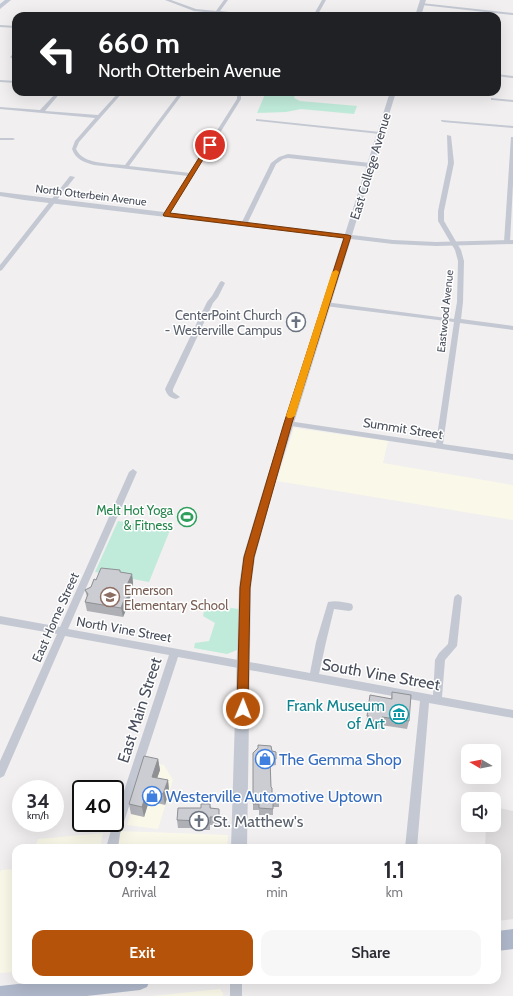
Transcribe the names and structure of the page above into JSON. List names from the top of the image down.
{
  "streets": {
    "street": [
      "East College Avenue",
      "North Otterbein Avenue",
      "Eastwood Avenue",
      "Summit Street",
      "East Home Street",
      "North Vine Street",
      "South Vine Street",
      "East Main Street"
    ]
  },
  "crossings": [
    ["East College Avenue", "North Otterbein Avenue"],
    ["East College Avenue", "Summit Street"],
    ["East College Avenue", "North Vine Street"],
    ["East College Avenue", "South Vine Street"],
    ["North Otterbein Avenue", "Eastwood Avenue"],
    ["Eastwood Avenue", "Summit Street"],
    ["East Home Street", "North Vine Street"],
    ["North Vine Street", "South Vine Street"],
    ["North Vine Street", "East Main Street"]
  ],
  "places": {
    "church": ["CenterPoint Church - Westerville Campus", "St. Matthew's"],
    "sports": ["Melt Hot Yoga & Fitness"],
    "school or university": ["Emerson Elementary School"],
    "museum": ["Frank Museum of Art"],
    "shop": ["The Gemma Shop", "Westerville Automotive Uptown"]
  },
  "north": "left",
  "page": {
    "turn": ["660 m", "North Otterbein Avenue"],
    "speed": "34 km/h",
    "limit": "40",
    "eta": [
      "09:42",
      "Arrival",
      "3",
      "min",
      "1.1",
      "km"
    ],
    "buttons": ["Exit", "Share"]
  }
}
